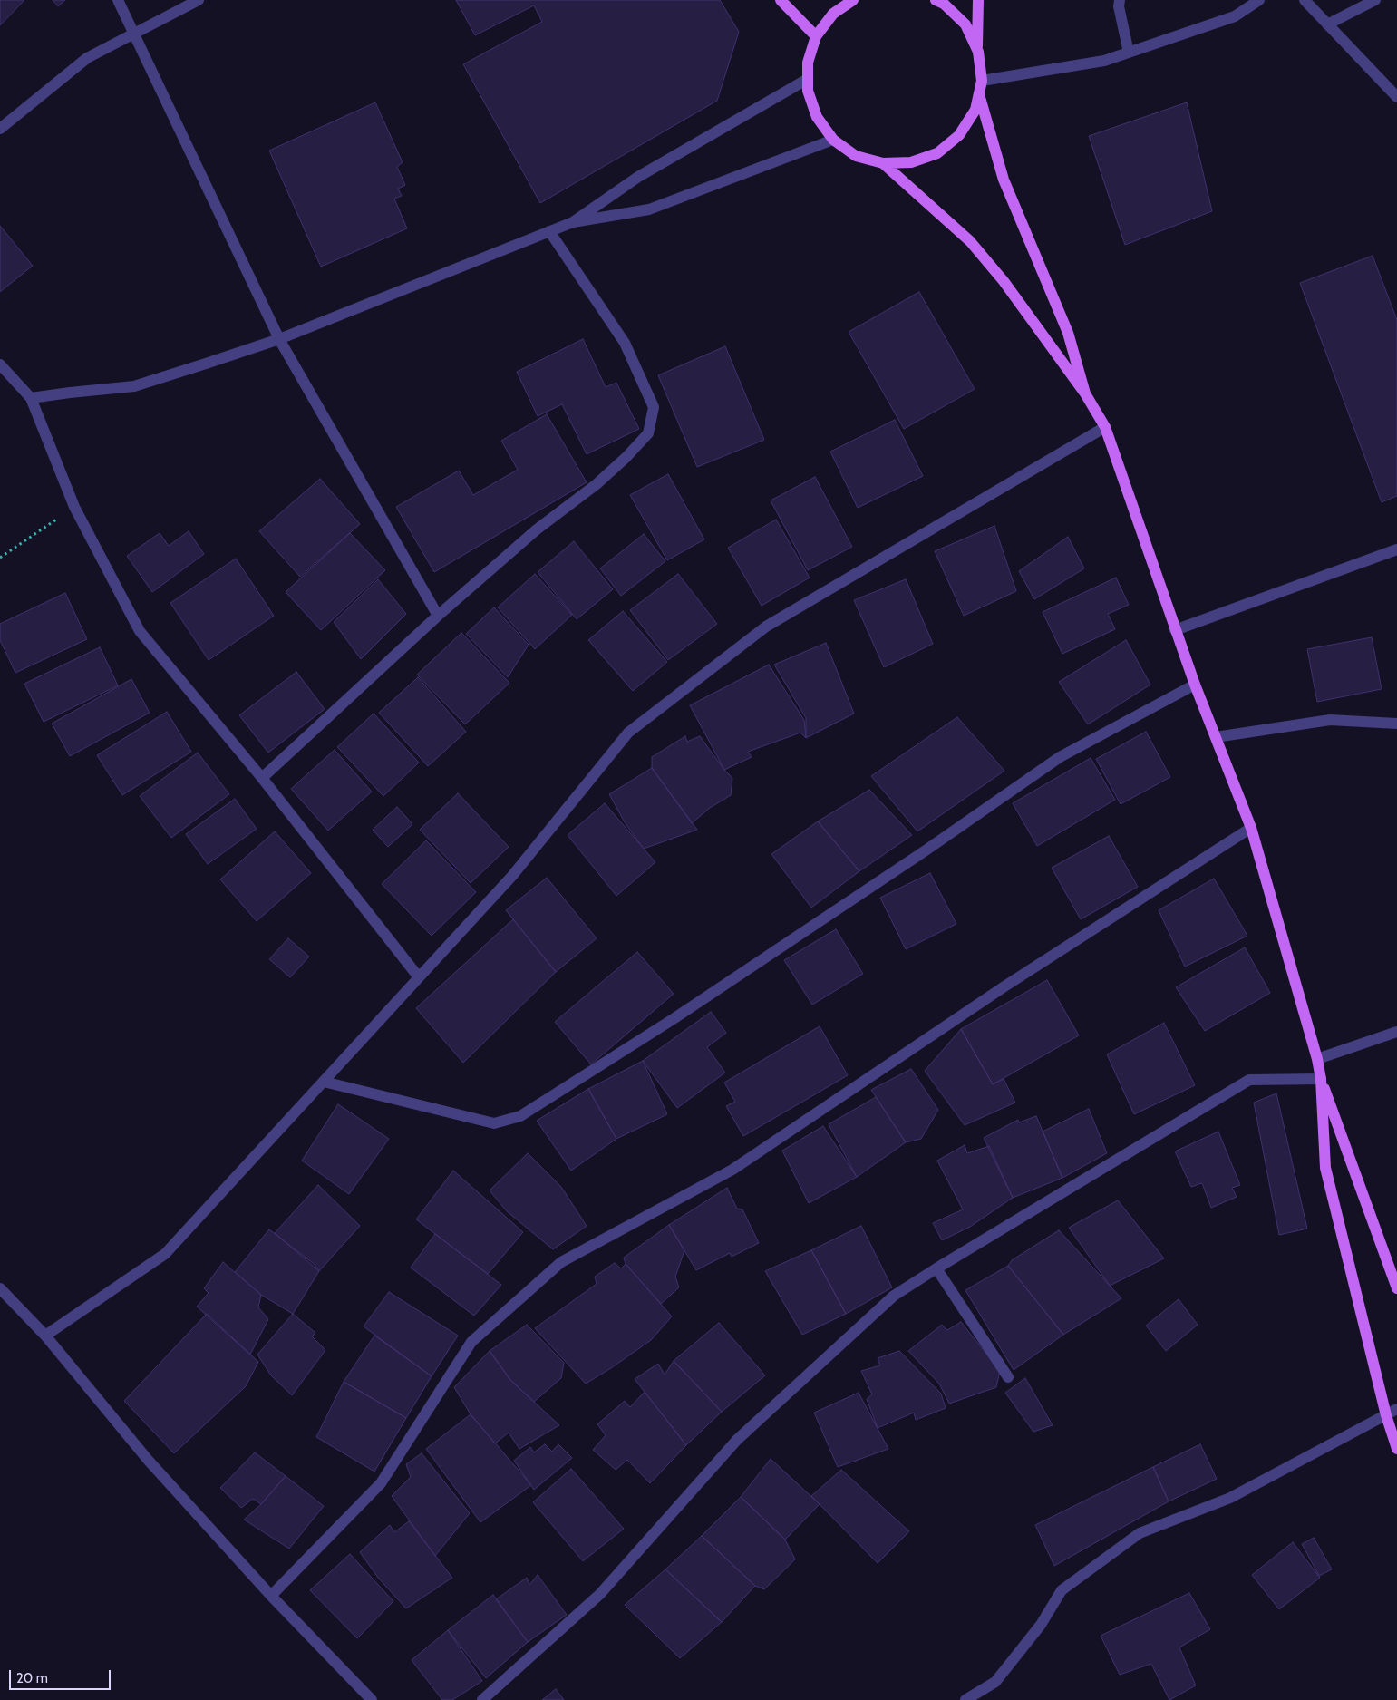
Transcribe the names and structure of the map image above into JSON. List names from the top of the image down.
{
  "scale_bar": "20 m"
}
